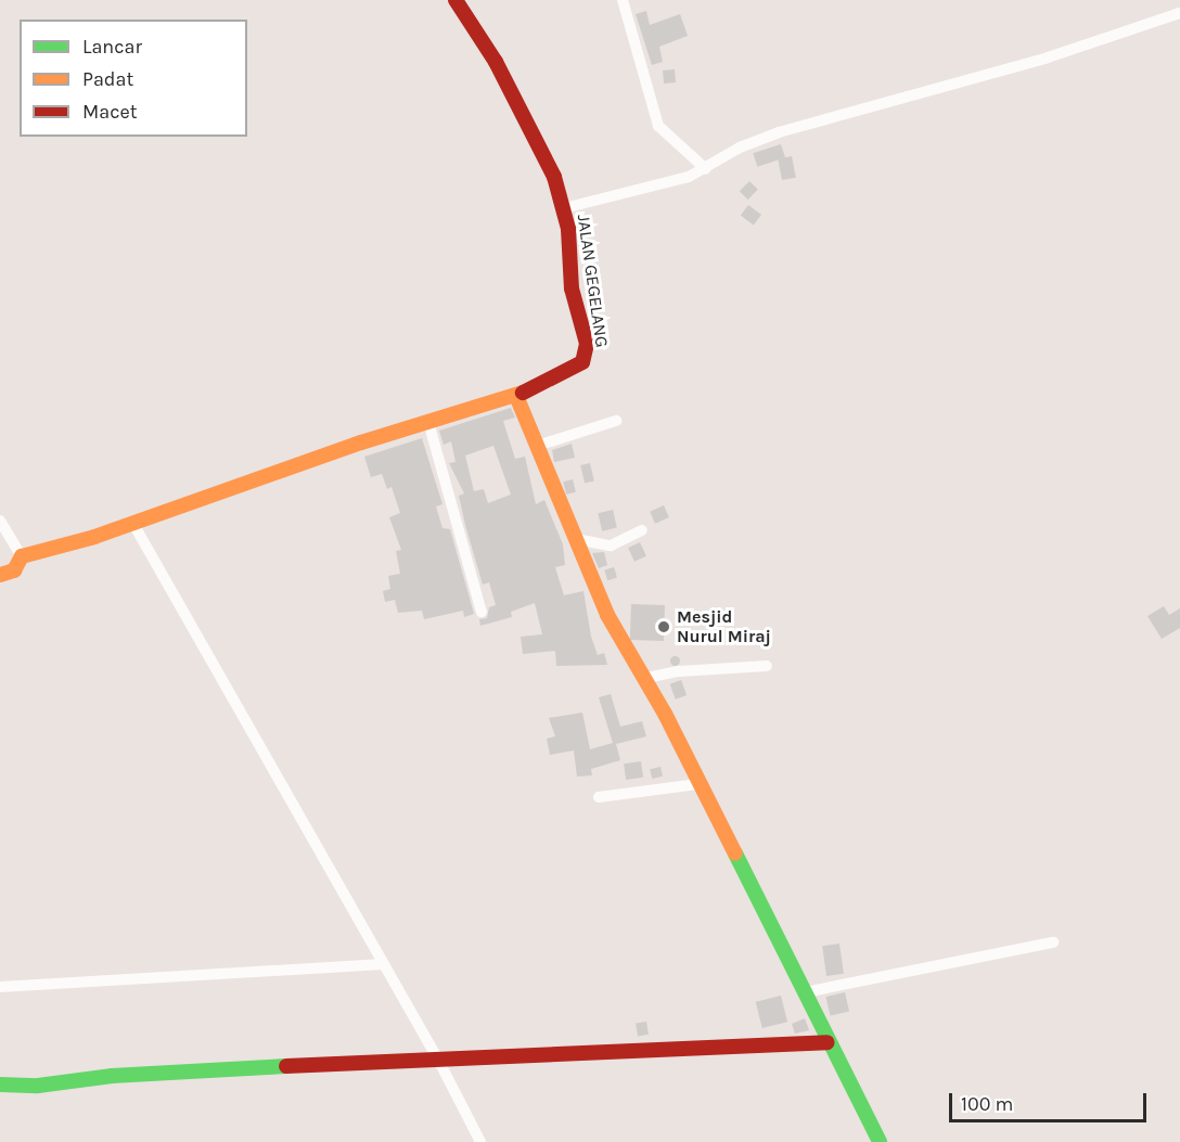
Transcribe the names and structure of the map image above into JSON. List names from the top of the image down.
{
  "streets": {
    "street": ["JALAN GEGELANG"]
  },
  "places": ["Mesjid Nurul Miraj"],
  "legend": ["Lancar", "Padat", "Macet"],
  "scale_bar": "100 m"
}
